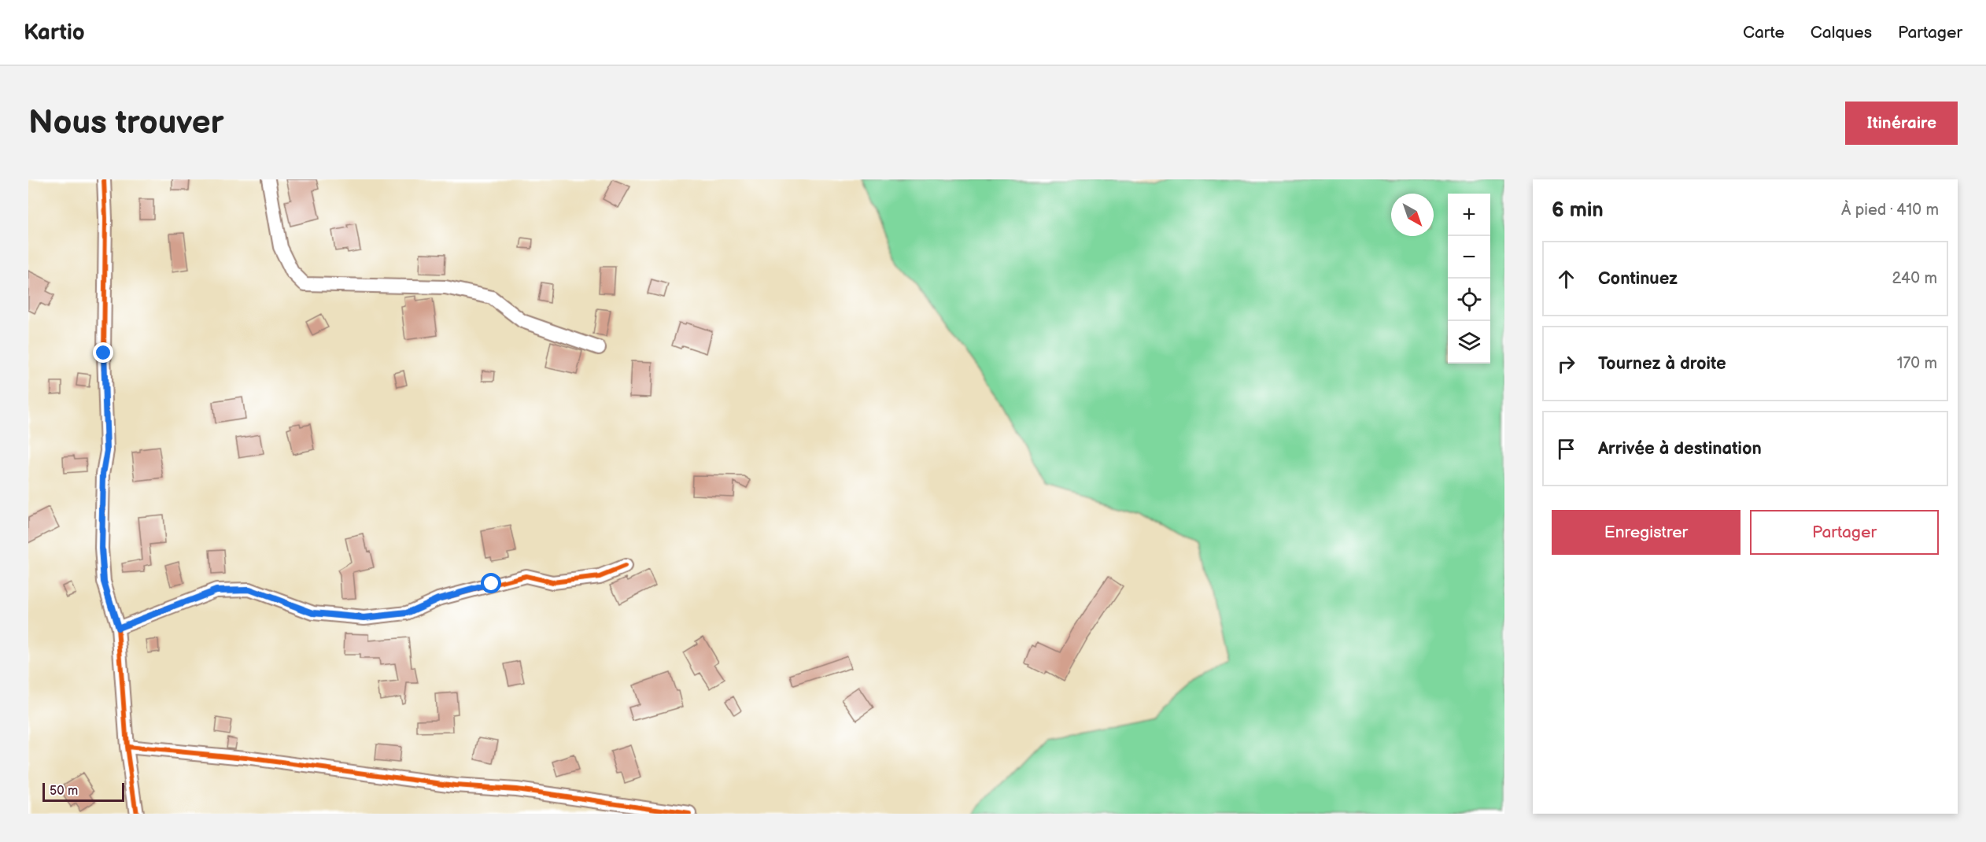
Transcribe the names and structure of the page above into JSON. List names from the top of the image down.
{
  "scale_bar": "50 m",
  "north": "bottom right",
  "page": {
    "header": "Kartio",
    "nav": ["Carte", "Calques", "Partager"],
    "buttons": [
      "Itinéraire",
      ["Enregistrer", "Partager"]
    ],
    "title": "Nous trouver",
    "heading": ["6 min", "À pied · 410 m"],
    "map_buttons": ["+", "−"],
    "list": [
      ["Continuez", "240 m"],
      ["Tournez à droite", "170 m"],
      "Arrivée à destination"
    ],
    "scale": "50 m"
  }
}
